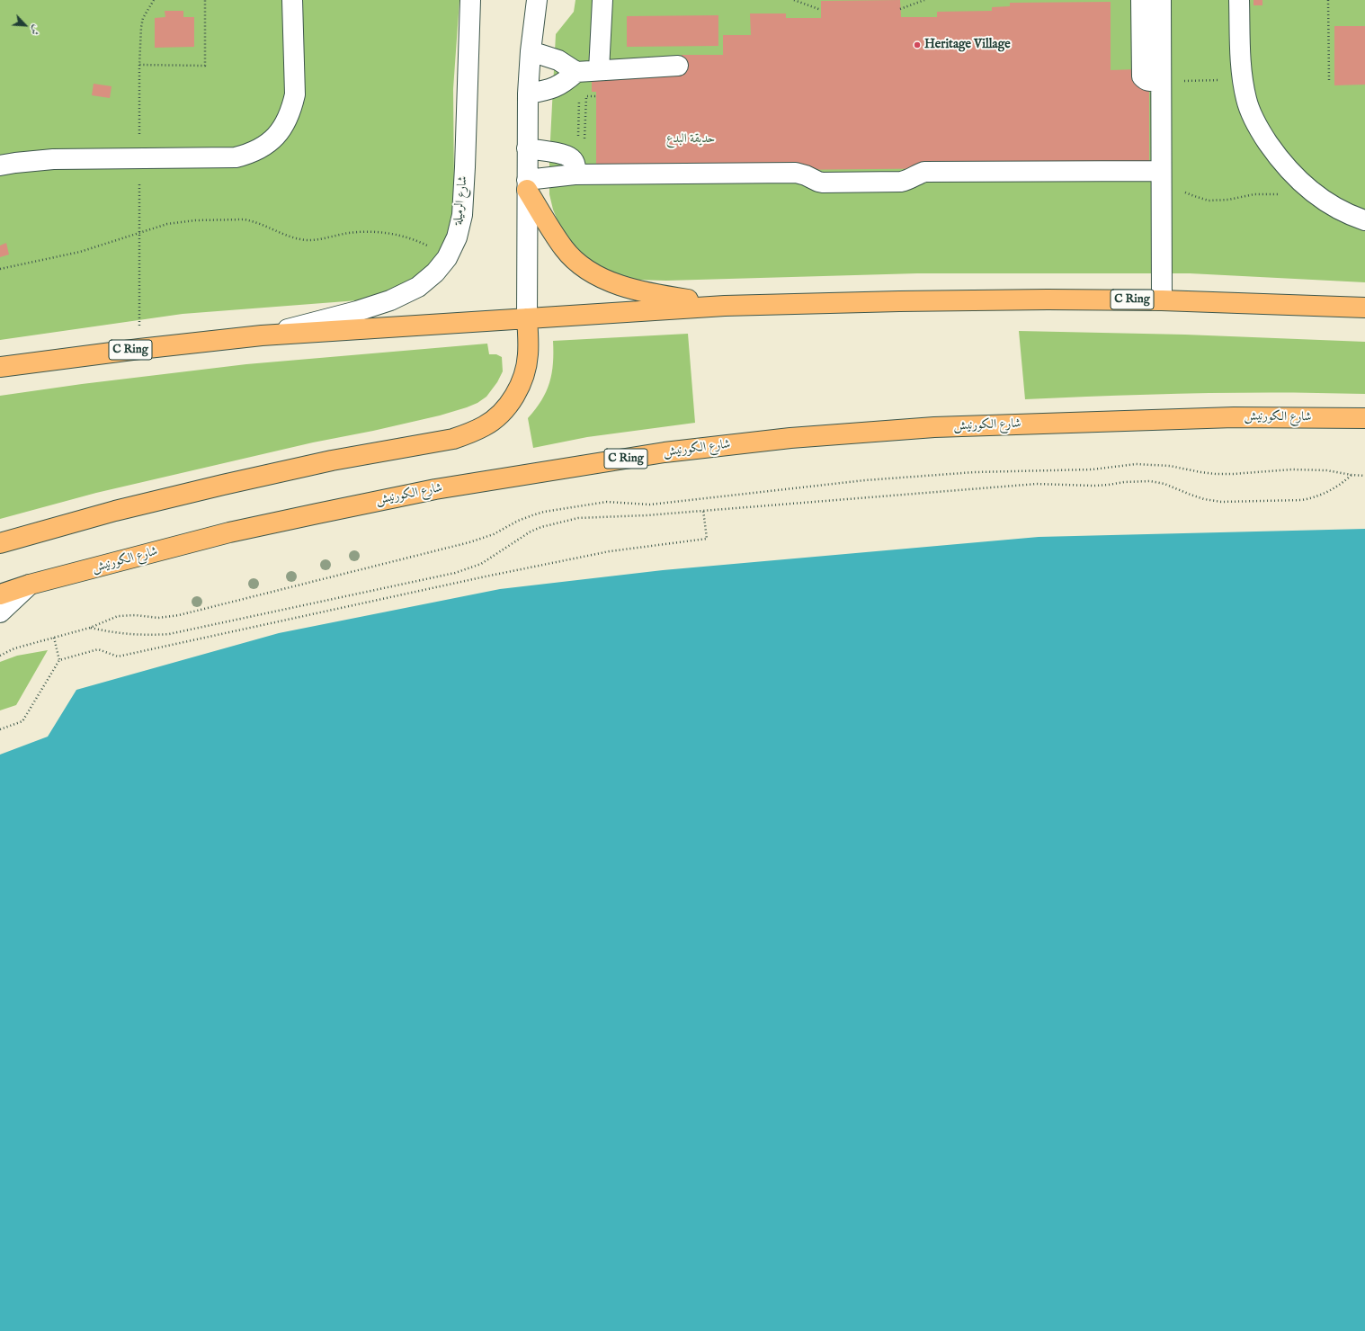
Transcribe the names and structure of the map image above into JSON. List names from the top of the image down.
{
  "streets": {
    "highway": ["C Ring", "شارع الكورنيش"],
    "street": ["شارع الرميلة"]
  },
  "crossings": [
    ["شارع الرميلة", "C Ring"]
  ],
  "parks": ["حديقة البدع"],
  "places": ["Heritage Village"],
  "north": "bottom right"
}
